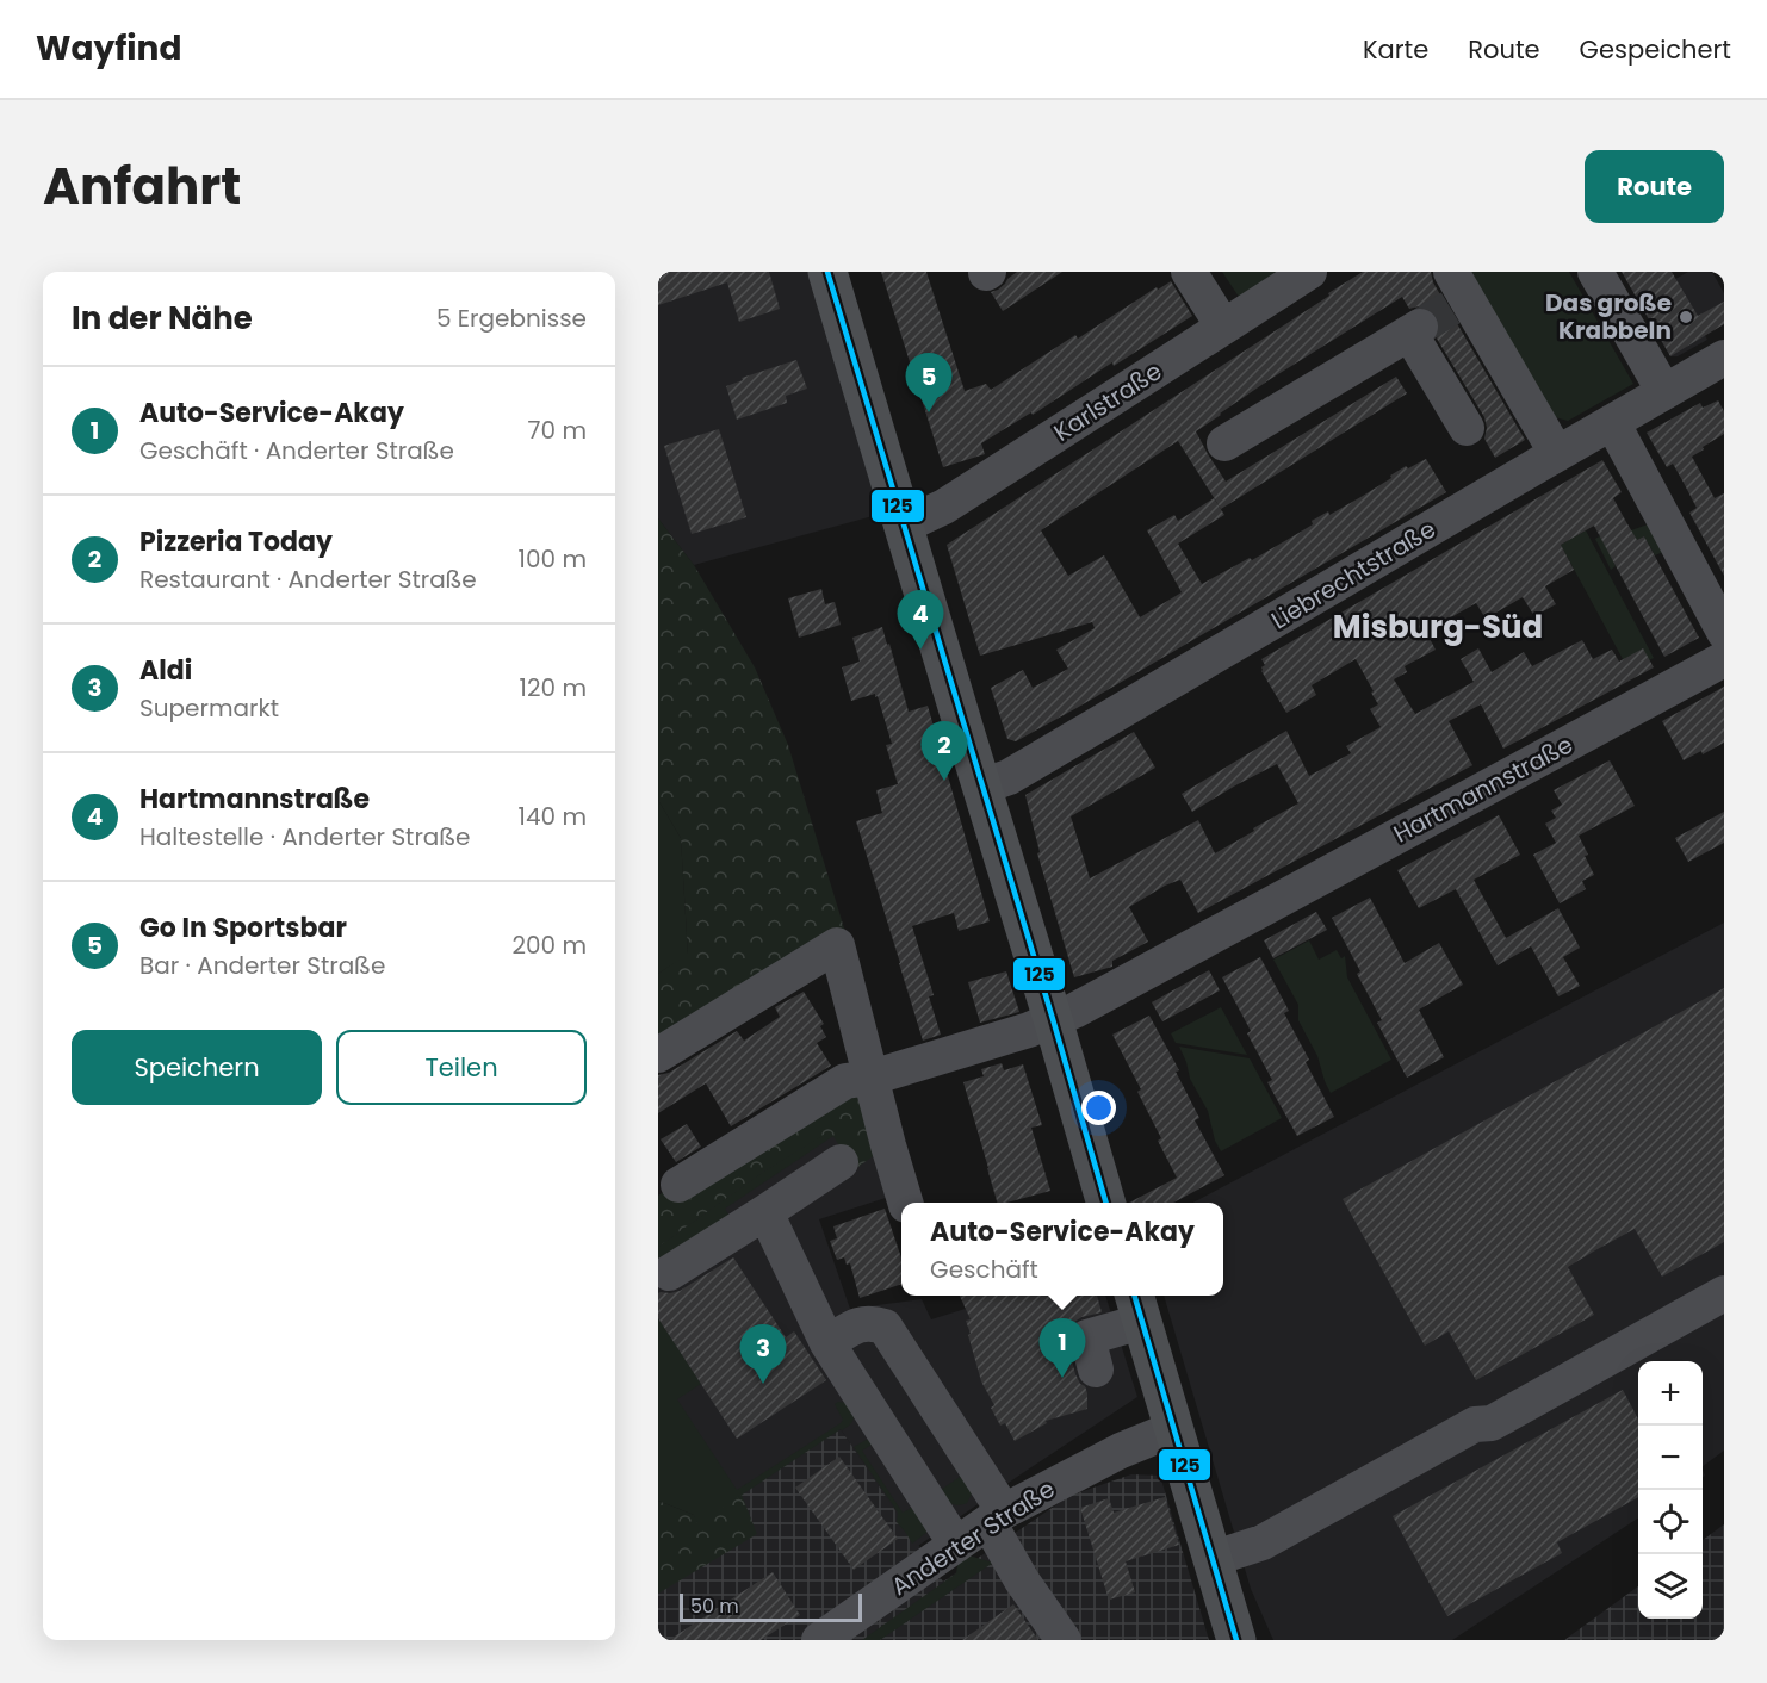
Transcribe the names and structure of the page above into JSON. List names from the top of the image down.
{
  "streets": {
    "street": [
      "Karlstraße",
      "Liebrechtstraße",
      "Hartmannstraße",
      "Anderter Straße"
    ]
  },
  "districts": ["Misburg-Süd"],
  "places": ["Das große Krabbeln"],
  "lines": ["transit line 125"],
  "scale_bar": "50 m",
  "page": {
    "header": "Wayfind",
    "nav": ["Karte", "Route", "Gespeichert"],
    "title": "Anfahrt",
    "buttons": [
      "Route",
      ["Speichern", "Teilen"]
    ],
    "heading": ["In der Nähe", "5 Ergebnisse"],
    "pins": [
      "5",
      "4",
      "2",
      "1",
      "3"
    ],
    "list": [
      {
        "mark": "1",
        "name": "Auto-Service-Akay",
        "note": "Geschäft · Anderter Straße",
        "value": "70 m"
      },
      {
        "mark": "2",
        "name": "Pizzeria Today",
        "note": "Restaurant · Anderter Straße",
        "value": "100 m"
      },
      {
        "mark": "3",
        "name": "Aldi",
        "note": "Supermarkt",
        "value": "120 m"
      },
      {
        "mark": "4",
        "name": "Hartmannstraße",
        "note": "Haltestelle · Anderter Straße",
        "value": "140 m"
      },
      {
        "mark": "5",
        "name": "Go In Sportsbar",
        "note": "Bar · Anderter Straße",
        "value": "200 m"
      }
    ],
    "popup": ["Auto-Service-Akay", "Geschäft"],
    "map_buttons": ["+", "−"],
    "scale": "50 m"
  }
}
